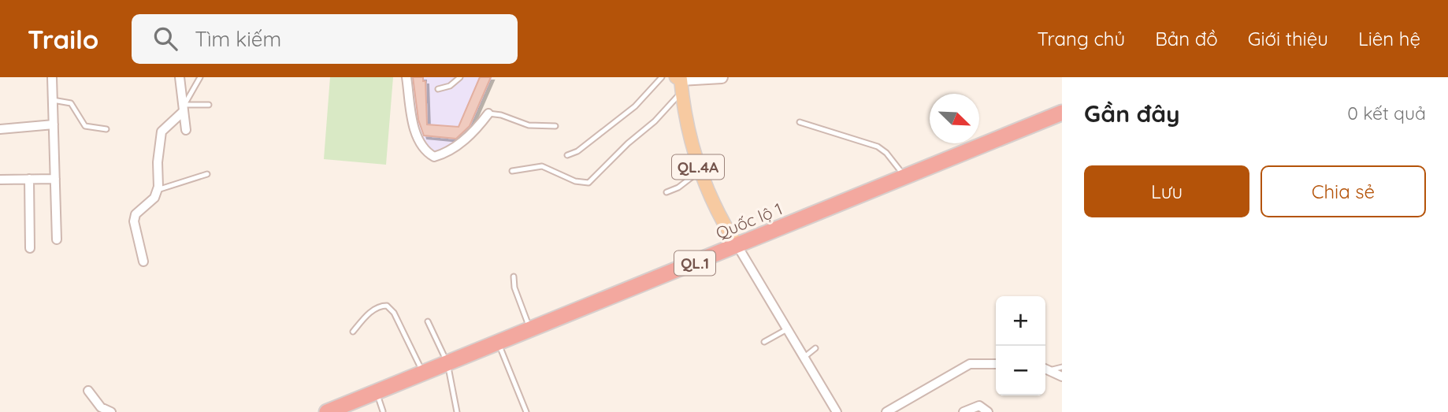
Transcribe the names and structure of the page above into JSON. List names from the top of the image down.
{
  "streets": {
    "highway": ["Quốc lộ 1", "QL.1"],
    "main road": ["QL.4A"]
  },
  "crossings": [
    ["QL.4A", "Quốc lộ 1"]
  ],
  "north": "bottom right",
  "page": {
    "header": "Trailo",
    "search": "Tìm kiếm",
    "nav": [
      "Trang chủ",
      "Bản đồ",
      "Giới thiệu",
      "Liên hệ"
    ],
    "heading": ["Gần đây", "0 kết quả"],
    "buttons": ["Lưu", "Chia sẻ"],
    "map_buttons": ["+", "−"]
  }
}
